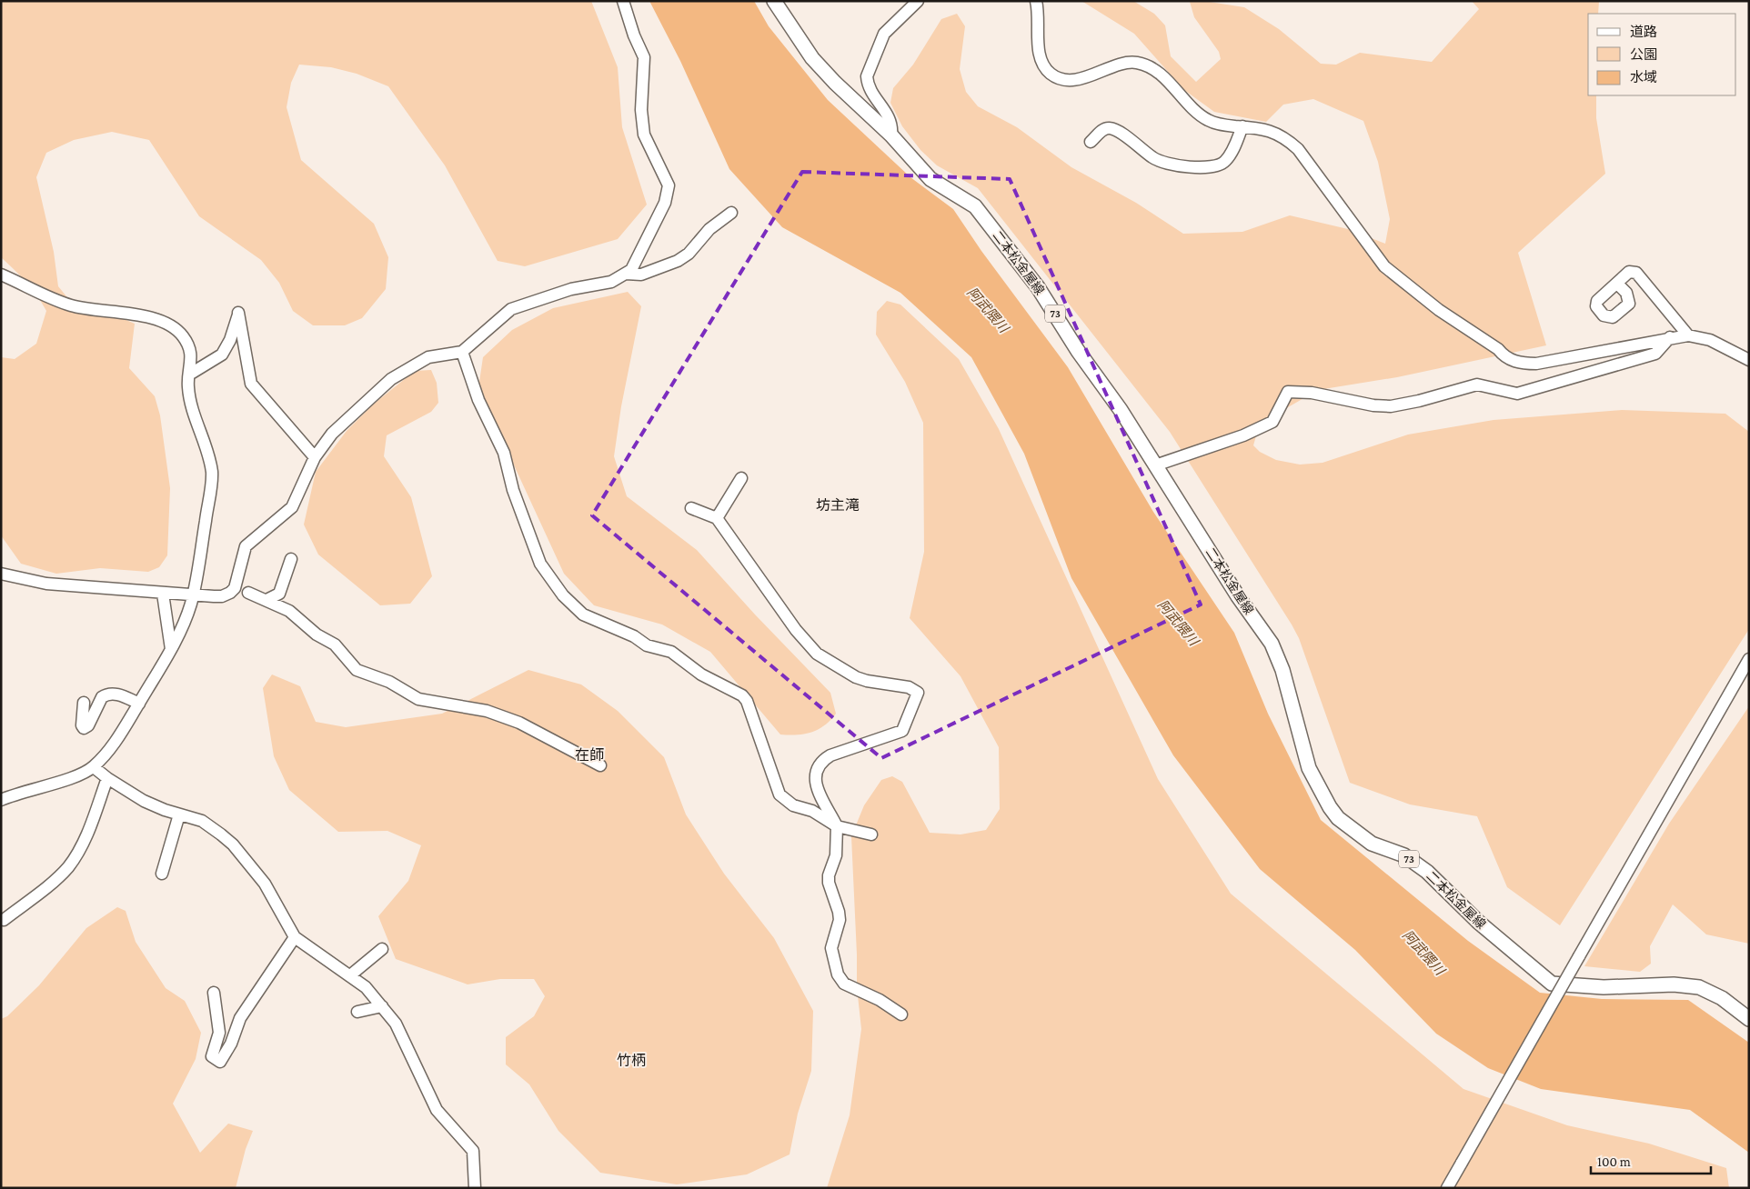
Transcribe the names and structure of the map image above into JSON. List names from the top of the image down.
{
  "streets": {
    "main road": ["二本松金屋線", "73"]
  },
  "districts": ["坊主滝", "在師", "竹柄"],
  "water": ["阿武隈川"],
  "legend": ["道路", "公園", "水域"],
  "scale_bar": "100 m"
}
